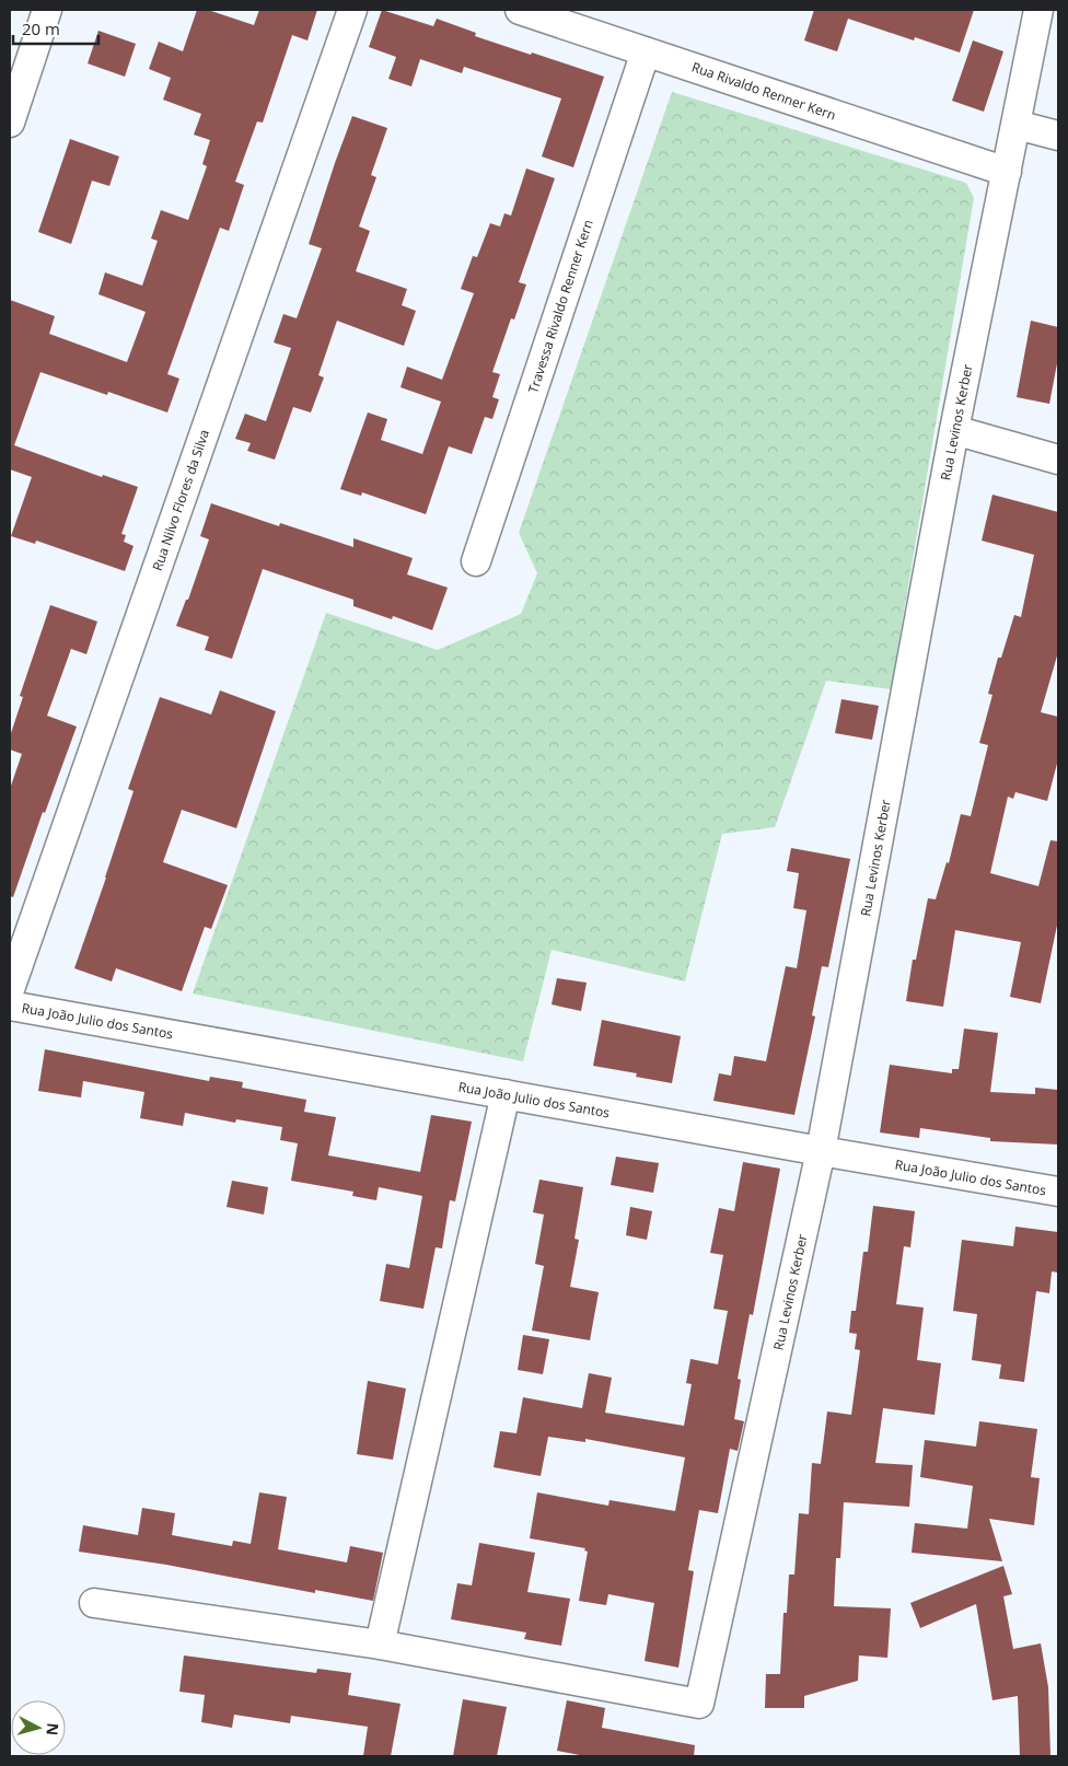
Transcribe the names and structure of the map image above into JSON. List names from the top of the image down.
{
  "streets": {
    "street": [
      "Rua Rivaldo Renner Kern",
      "Travessa Rivaldo Renner Kern",
      "Rua Levinos Kerber",
      "Rua Nilvo Flores da Silva",
      "Rua João Julio dos Santos"
    ]
  },
  "crossings": [
    ["Rua Rivaldo Renner Kern", "Travessa Rivaldo Renner Kern"],
    ["Rua Rivaldo Renner Kern", "Rua Levinos Kerber"],
    ["Rua Levinos Kerber", "Rua João Julio dos Santos"]
  ],
  "scale_bar": "20 m",
  "north": "right"
}
